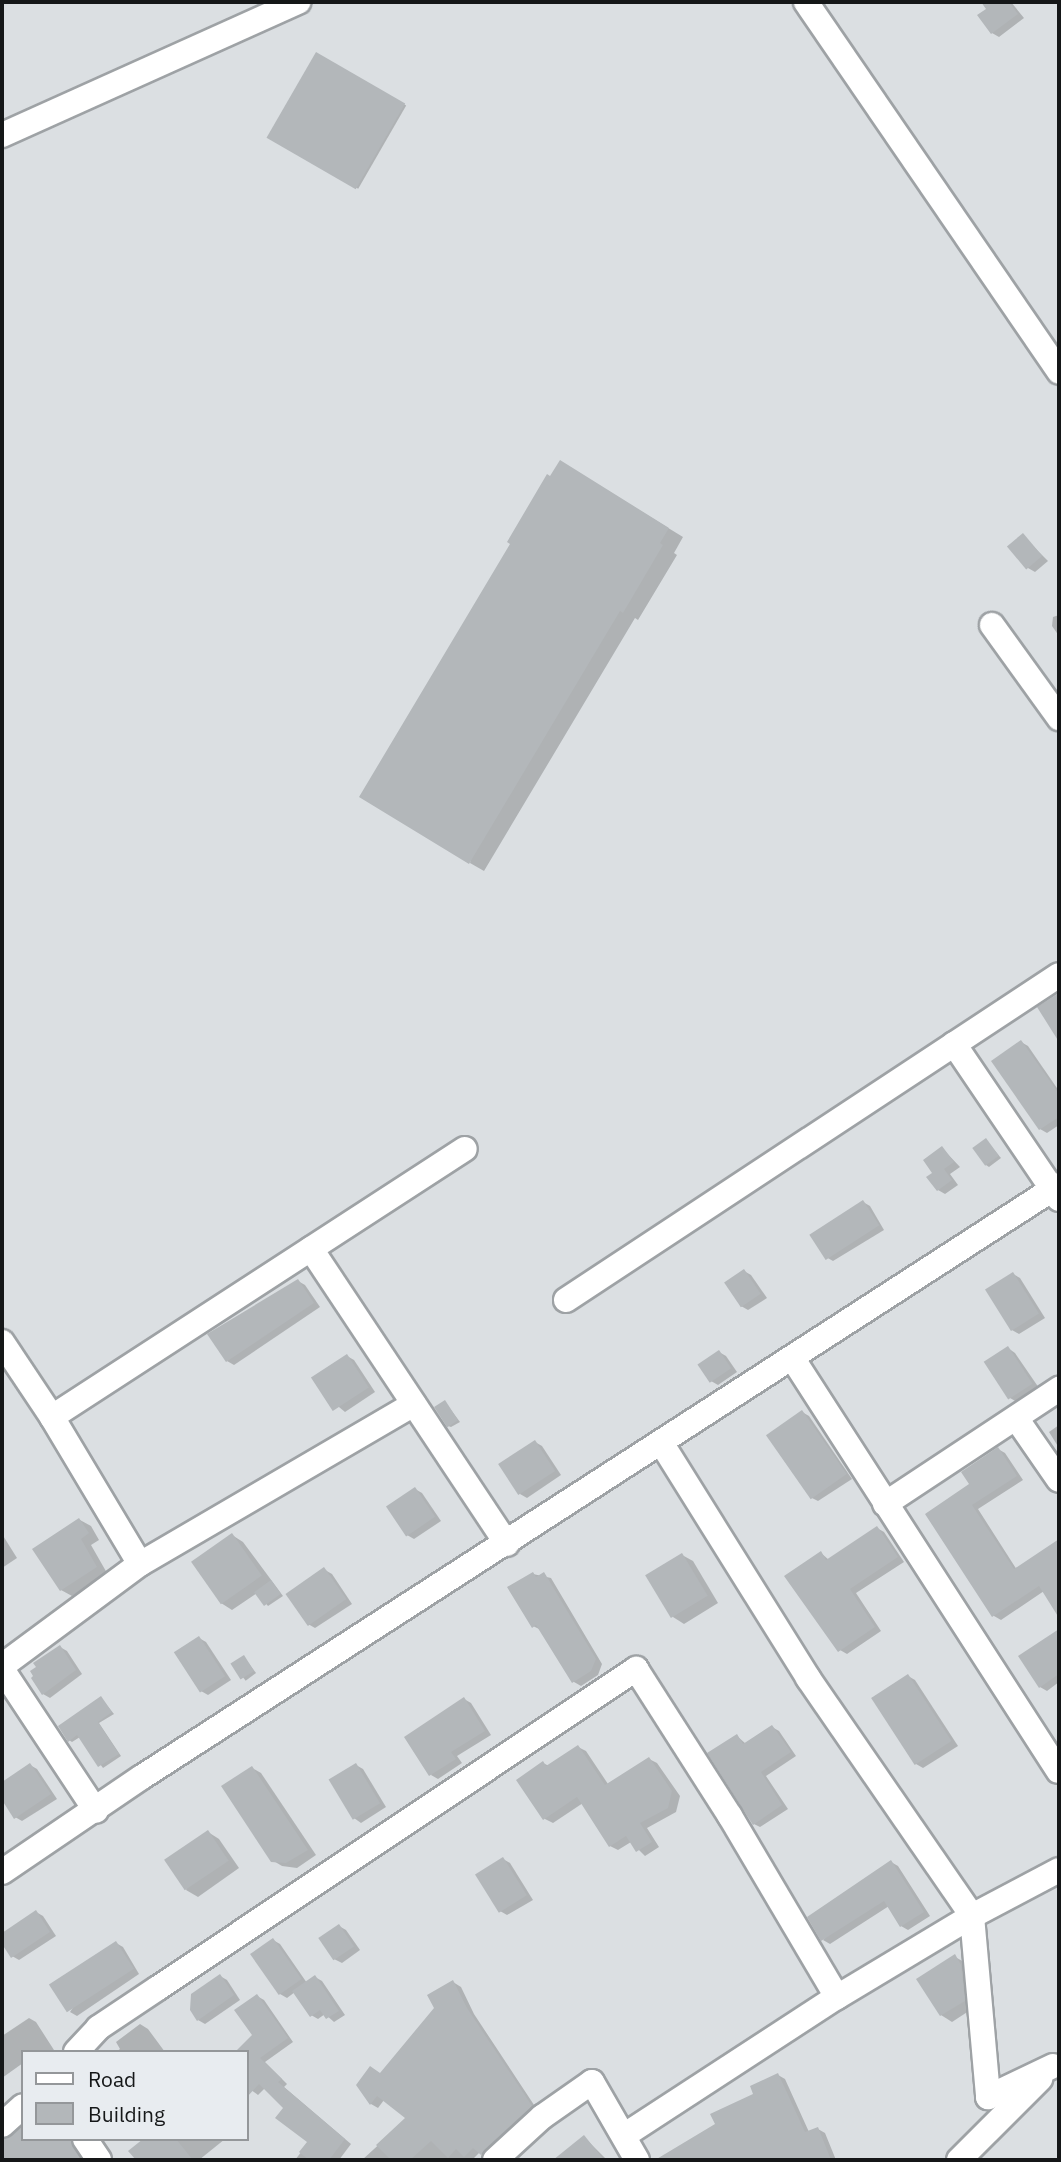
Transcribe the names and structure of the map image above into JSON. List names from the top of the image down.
{
  "legend": ["Road", "Building"]
}
